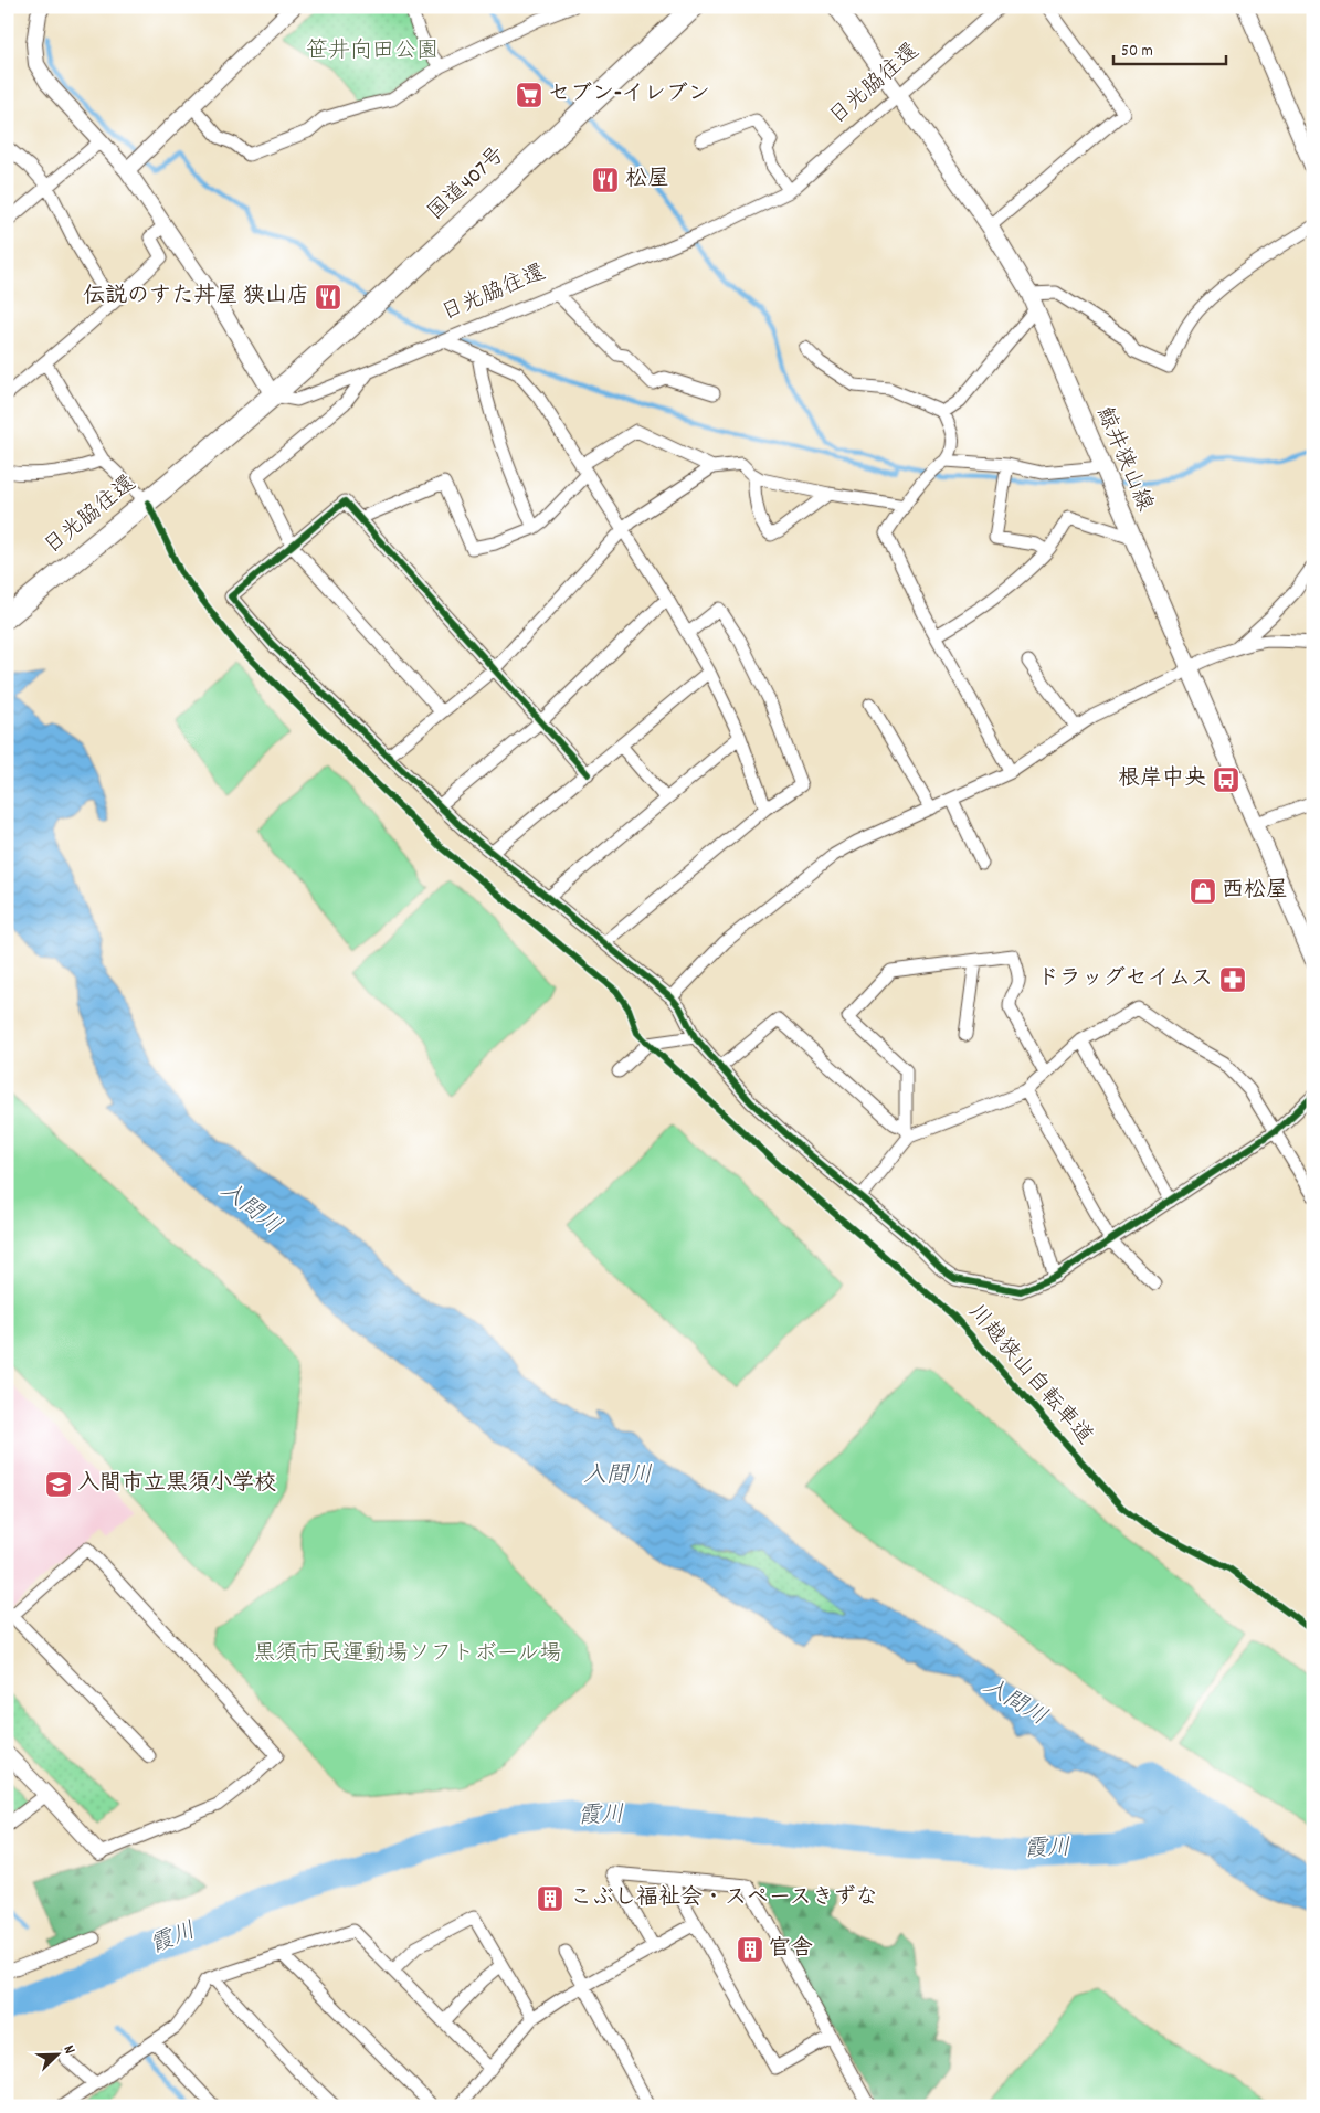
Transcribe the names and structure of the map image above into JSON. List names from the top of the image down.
{
  "streets": {
    "highway": ["日光脇往還", "国道407号"],
    "main road": ["鯨井狭山線"],
    "cycle path": ["川越狭山自転車道"]
  },
  "crossings": [
    ["日光脇往還", "国道407号"],
    ["日光脇往還", "鯨井狭山線"]
  ],
  "water": ["入間川", "霞川"],
  "parks": ["笹井向田公園", "黒須市民運動場ソフトボール場"],
  "places": {
    "supermarket": ["セブン-イレブン"],
    "restaurant": ["松屋", "伝説のすた丼屋 狭山店"],
    "bus stop": ["根岸中央"],
    "shop": ["西松屋"],
    "pharmacy": ["ドラッグセイムス"],
    "school or university": ["入間市立黒須小学校"],
    "building": ["こぶし福祉会・スペースきずな", "官舎"]
  },
  "scale_bar": "50 m",
  "north": "top right"
}
